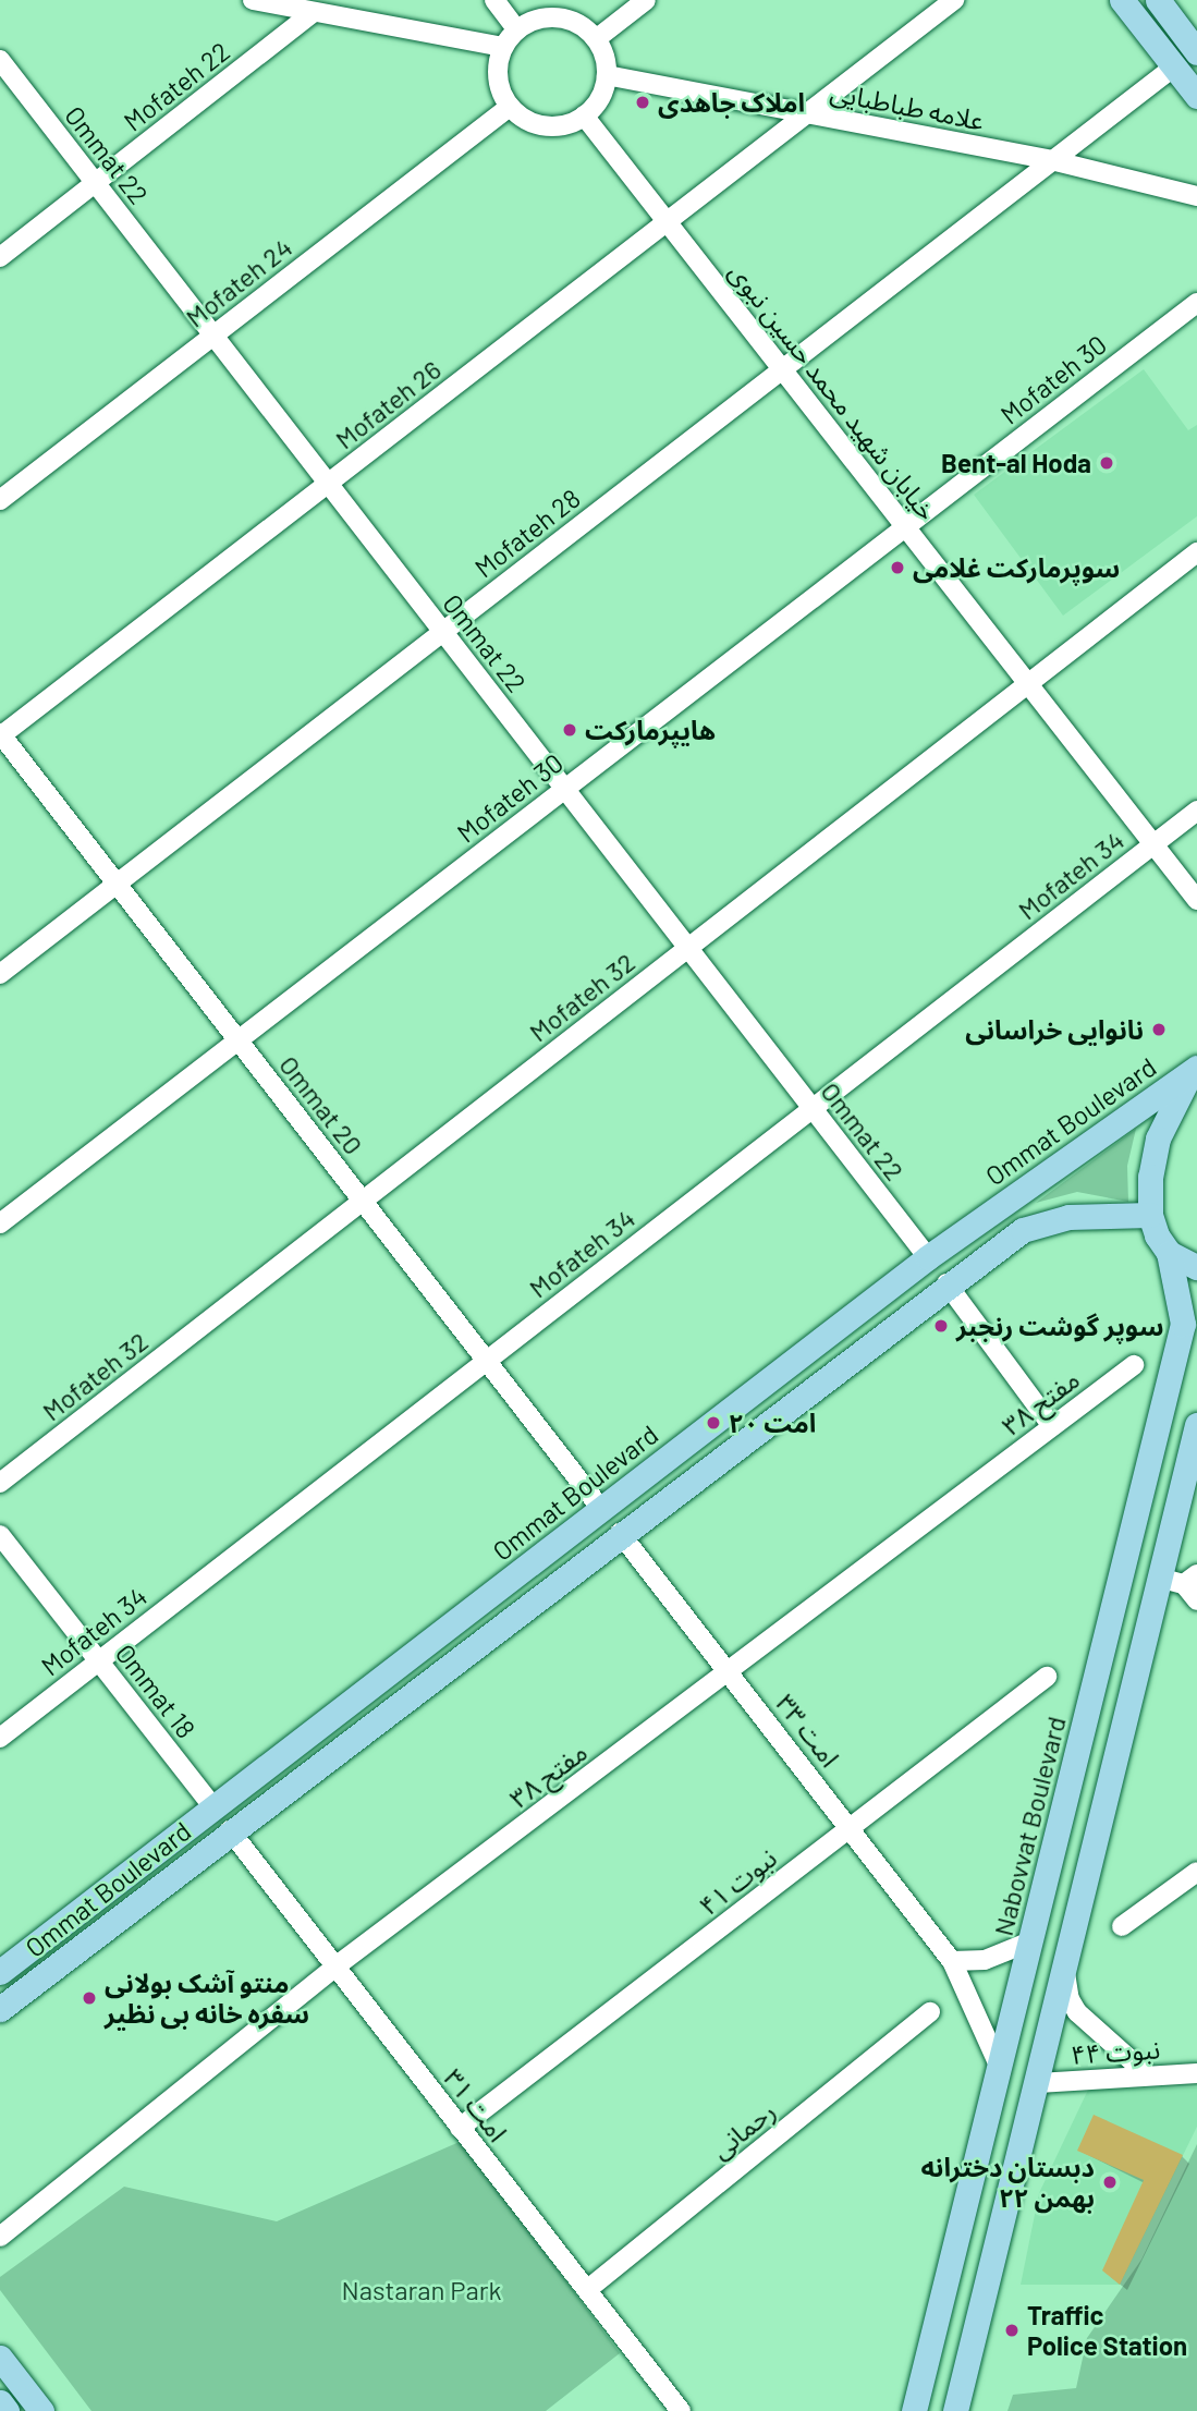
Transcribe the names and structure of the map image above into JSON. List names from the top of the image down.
{
  "streets": {
    "main road": ["Ommat Boulevard", "Nabovvat Boulevard"],
    "street": [
      "Mofateh 22",
      "علامه طباطبایی",
      "Ommat 22",
      "Mofateh 24",
      "Mofateh 30",
      "خیابان شهید محمد حسین نبوی",
      "Mofateh 26",
      "Mofateh 28",
      "Mofateh 34",
      "Mofateh 32",
      "Ommat 20",
      "مفتح ۳۸",
      "Ommat 18",
      "امت ۳۳",
      "نبوت ۴۱",
      "نبوت ۴۴",
      "امت ۳۱",
      "رحمانی"
    ]
  },
  "crossings": [
    ["Mofateh 22", "Ommat 22"],
    ["علامه طباطبایی", "Mofateh 24"],
    ["علامه طباطبایی", "خیابان شهید محمد حسین نبوی"],
    ["علامه طباطبایی", "Mofateh 26"],
    ["علامه طباطبایی", "Mofateh 28"],
    ["Ommat 22", "Mofateh 24"],
    ["Ommat 22", "Mofateh 30"],
    ["Ommat 22", "Mofateh 26"],
    ["Ommat 22", "Mofateh 28"],
    ["Ommat 22", "Mofateh 34"],
    ["Ommat 22", "Mofateh 32"],
    ["Ommat 22", "Ommat Boulevard"],
    ["Mofateh 24", "خیابان شهید محمد حسین نبوی"],
    ["Mofateh 30", "خیابان شهید محمد حسین نبوی"],
    ["Mofateh 30", "Ommat 20"],
    ["خیابان شهید محمد حسین نبوی", "Mofateh 26"],
    ["خیابان شهید محمد حسین نبوی", "Mofateh 28"],
    ["خیابان شهید محمد حسین نبوی", "Mofateh 34"],
    ["خیابان شهید محمد حسین نبوی", "Mofateh 32"],
    ["Mofateh 26", "Ommat 20"],
    ["Mofateh 28", "Ommat 20"],
    ["Mofateh 34", "Ommat 20"],
    ["Mofateh 34", "Ommat 18"],
    ["Mofateh 32", "Ommat 20"],
    ["Ommat 20", "Ommat Boulevard"],
    ["Ommat Boulevard", "Ommat 18"],
    ["Ommat Boulevard", "امت ۳۳"],
    ["Ommat Boulevard", "Nabovvat Boulevard"],
    ["Ommat Boulevard", "امت ۳۱"],
    ["مفتح ۳۸", "امت ۳۳"],
    ["مفتح ۳۸", "امت ۳۱"],
    ["امت ۳۳", "Nabovvat Boulevard"],
    ["امت ۳۳", "نبوت ۴۱"],
    ["نبوت ۴۱", "امت ۳۱"],
    ["امت ۳۱", "رحمانی"]
  ],
  "parks": ["Nastaran Park"],
  "places": [
    "املاک جاهدی",
    "Bent-al Hoda",
    "سوپرمارکت غلامی",
    "هایپرمارکت",
    "نانوایی خراسانی",
    "سوپر گوشت رنجبر",
    "امت ۲۰",
    "منتو آشک بولانی سفره خانه بی نظیر",
    "دبستان دخترانه ۲۲ بهمن",
    "Traffic Police Station"
  ]
}
